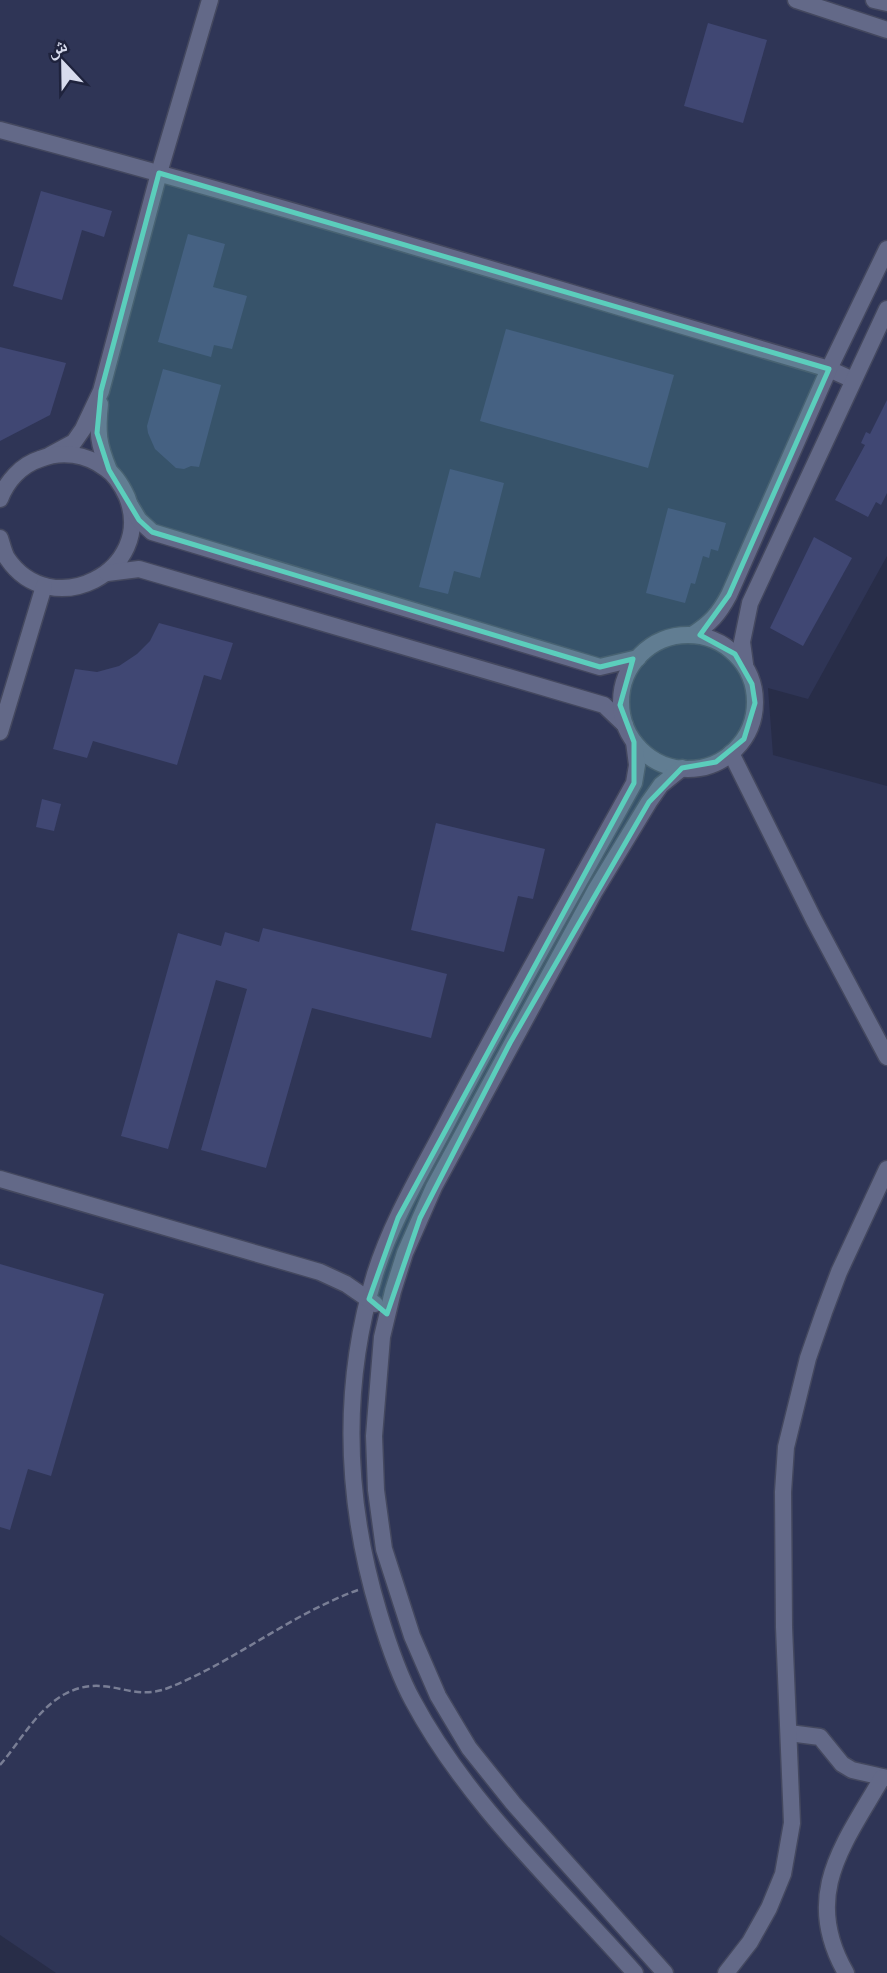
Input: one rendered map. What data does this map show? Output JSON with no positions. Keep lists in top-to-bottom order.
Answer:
{
  "north": "top"
}
